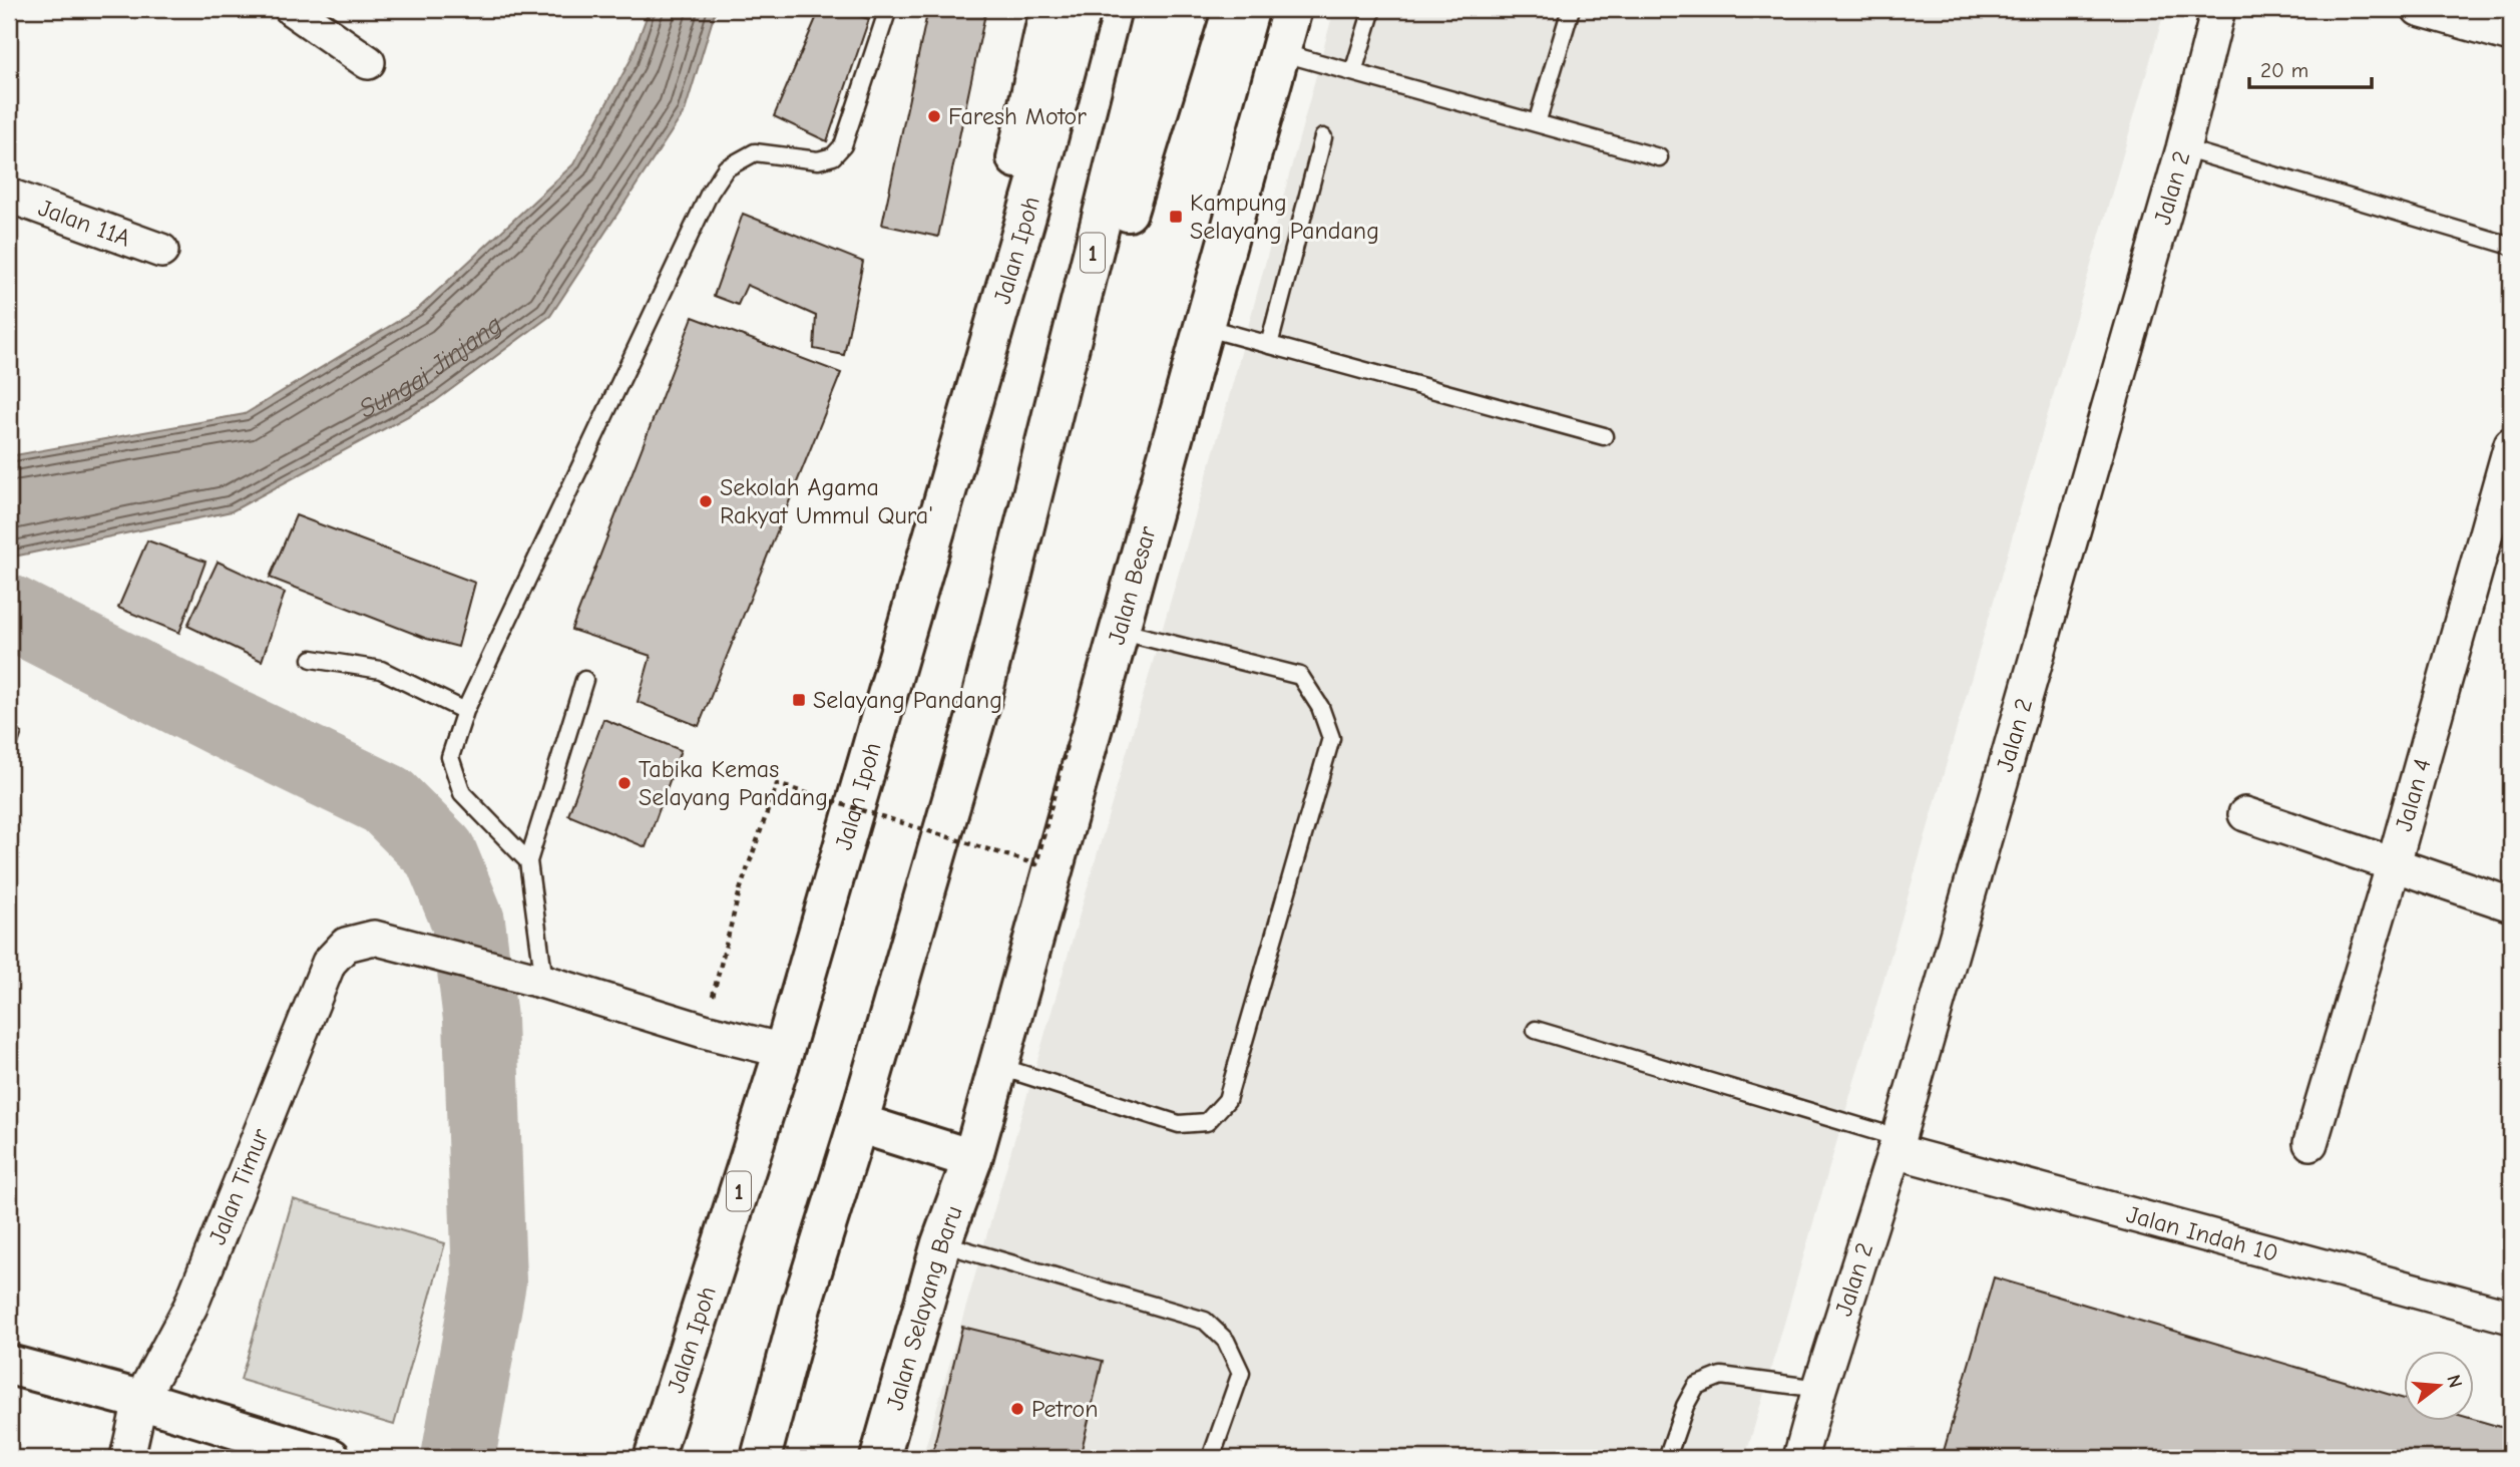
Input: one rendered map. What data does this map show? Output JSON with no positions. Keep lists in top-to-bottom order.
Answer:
{
  "streets": {
    "main road": [
      "Jalan Ipoh",
      "1",
      "Jalan Besar",
      "Jalan Selayang Baru"
    ],
    "street": [
      "Jalan 2",
      "Jalan 11A",
      "Jalan 4",
      "Jalan Timur",
      "Jalan Indah 10"
    ]
  },
  "crossings": [
    ["Jalan 2", "Jalan Indah 10"],
    ["Jalan Besar", "Jalan Selayang Baru"]
  ],
  "water": ["Sungai Jinjang"],
  "places": {
    "other": [
      "Faresh Motor",
      "Sekolah Agama Rakyat Ummul Qura'",
      "Tabika Kemas Selayang Pandang",
      "Petron"
    ],
    "transit": ["Kampung Selayang Pandang", "Selayang Pandang"]
  },
  "scale_bar": "20 m",
  "north": "right"
}
